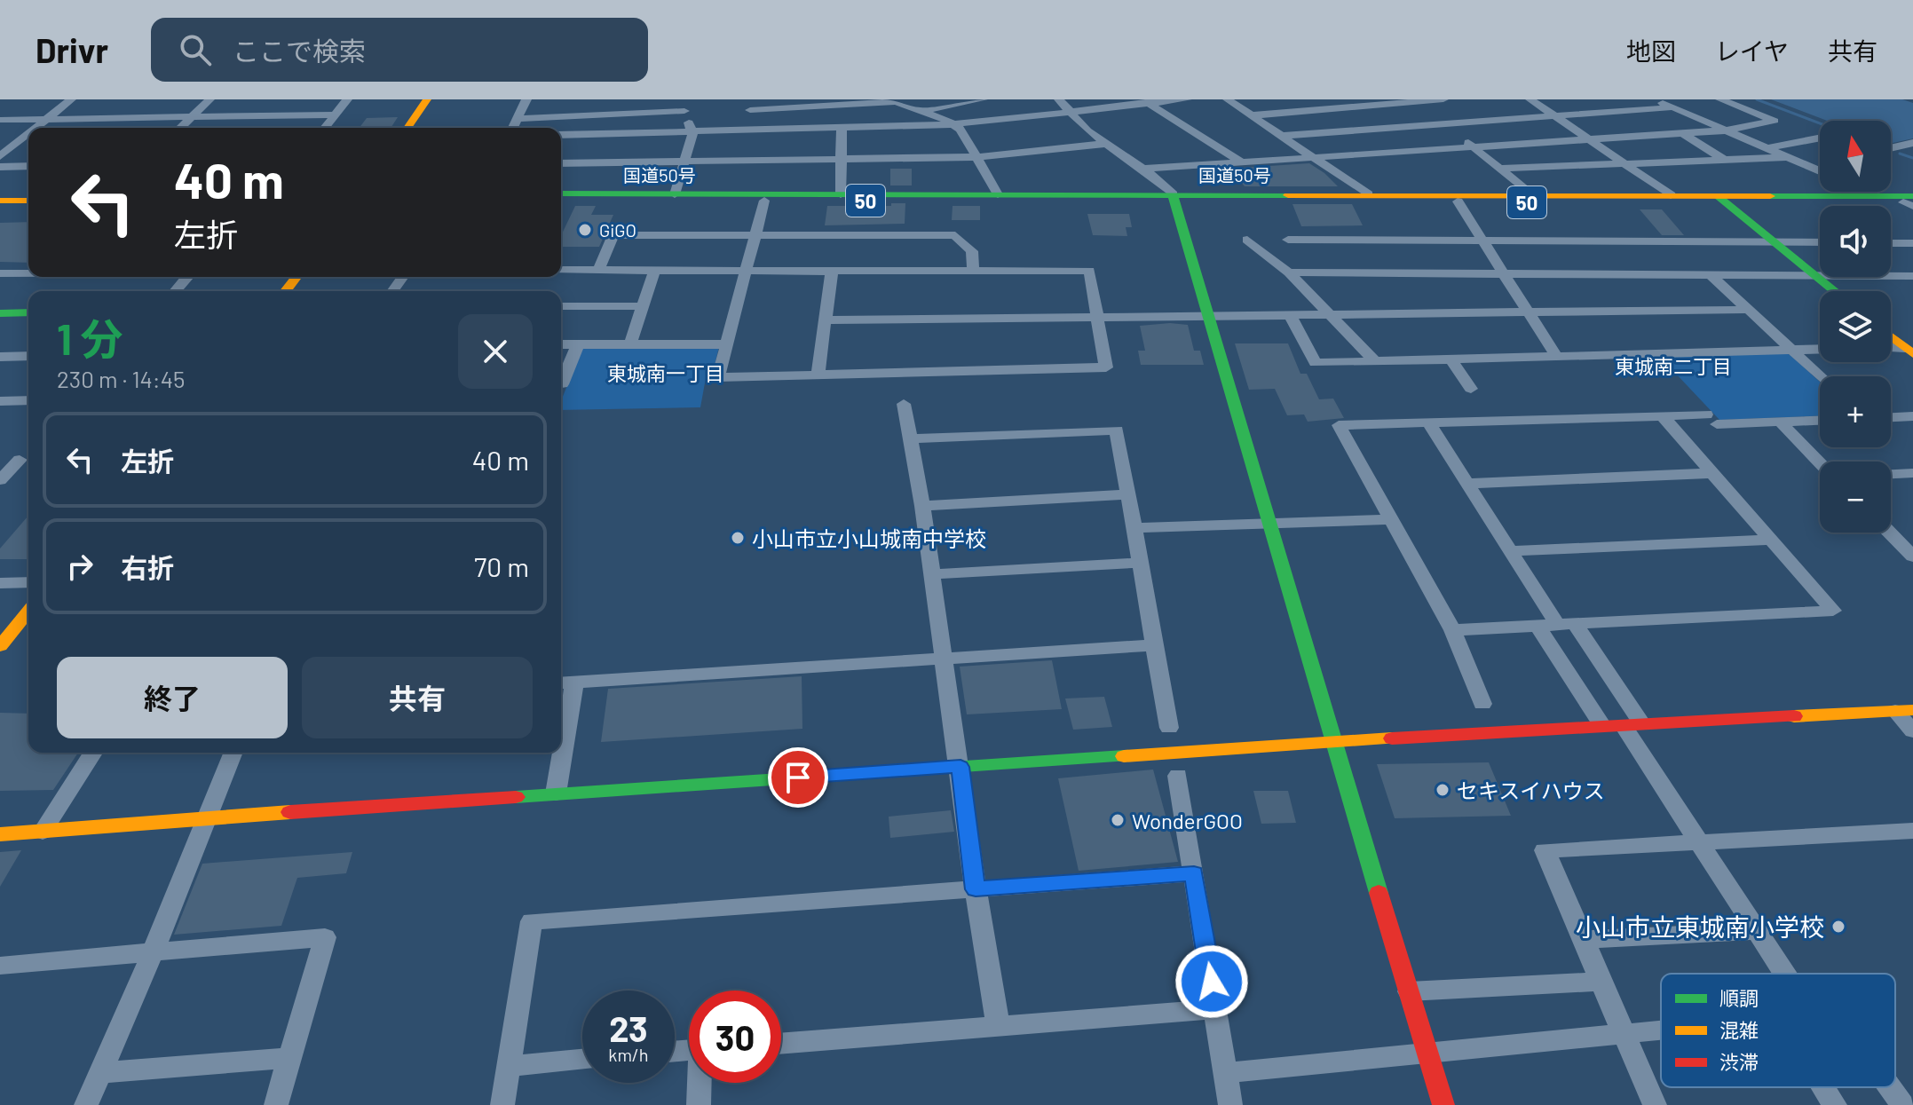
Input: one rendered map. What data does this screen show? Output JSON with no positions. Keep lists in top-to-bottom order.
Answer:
{
  "streets": {
    "main road": ["国道50号", "50"]
  },
  "districts": ["東城南二丁目", "東城南一丁目"],
  "places": [
    "GiGO",
    "小山市立小山城南中学校",
    "セキスイハウス",
    "WonderGOO",
    "小山市立東城南小学校"
  ],
  "legend": ["順調", "混雑", "渋滞"],
  "north": "top",
  "page": {
    "header": "Drivr",
    "search": "ここで検索",
    "nav": ["地図", "レイヤ", "共有"],
    "map_buttons": ["+", "−"],
    "turn": ["40 m", "左折"],
    "heading": ["1 分", "230 m · 14:45"],
    "list": [
      {
        "name": "左折",
        "value": "40 m"
      },
      {
        "name": "右折",
        "value": "70 m"
      }
    ],
    "buttons": ["終了", "共有"],
    "speed": "23 km/h",
    "limit": "30"
  }
}
